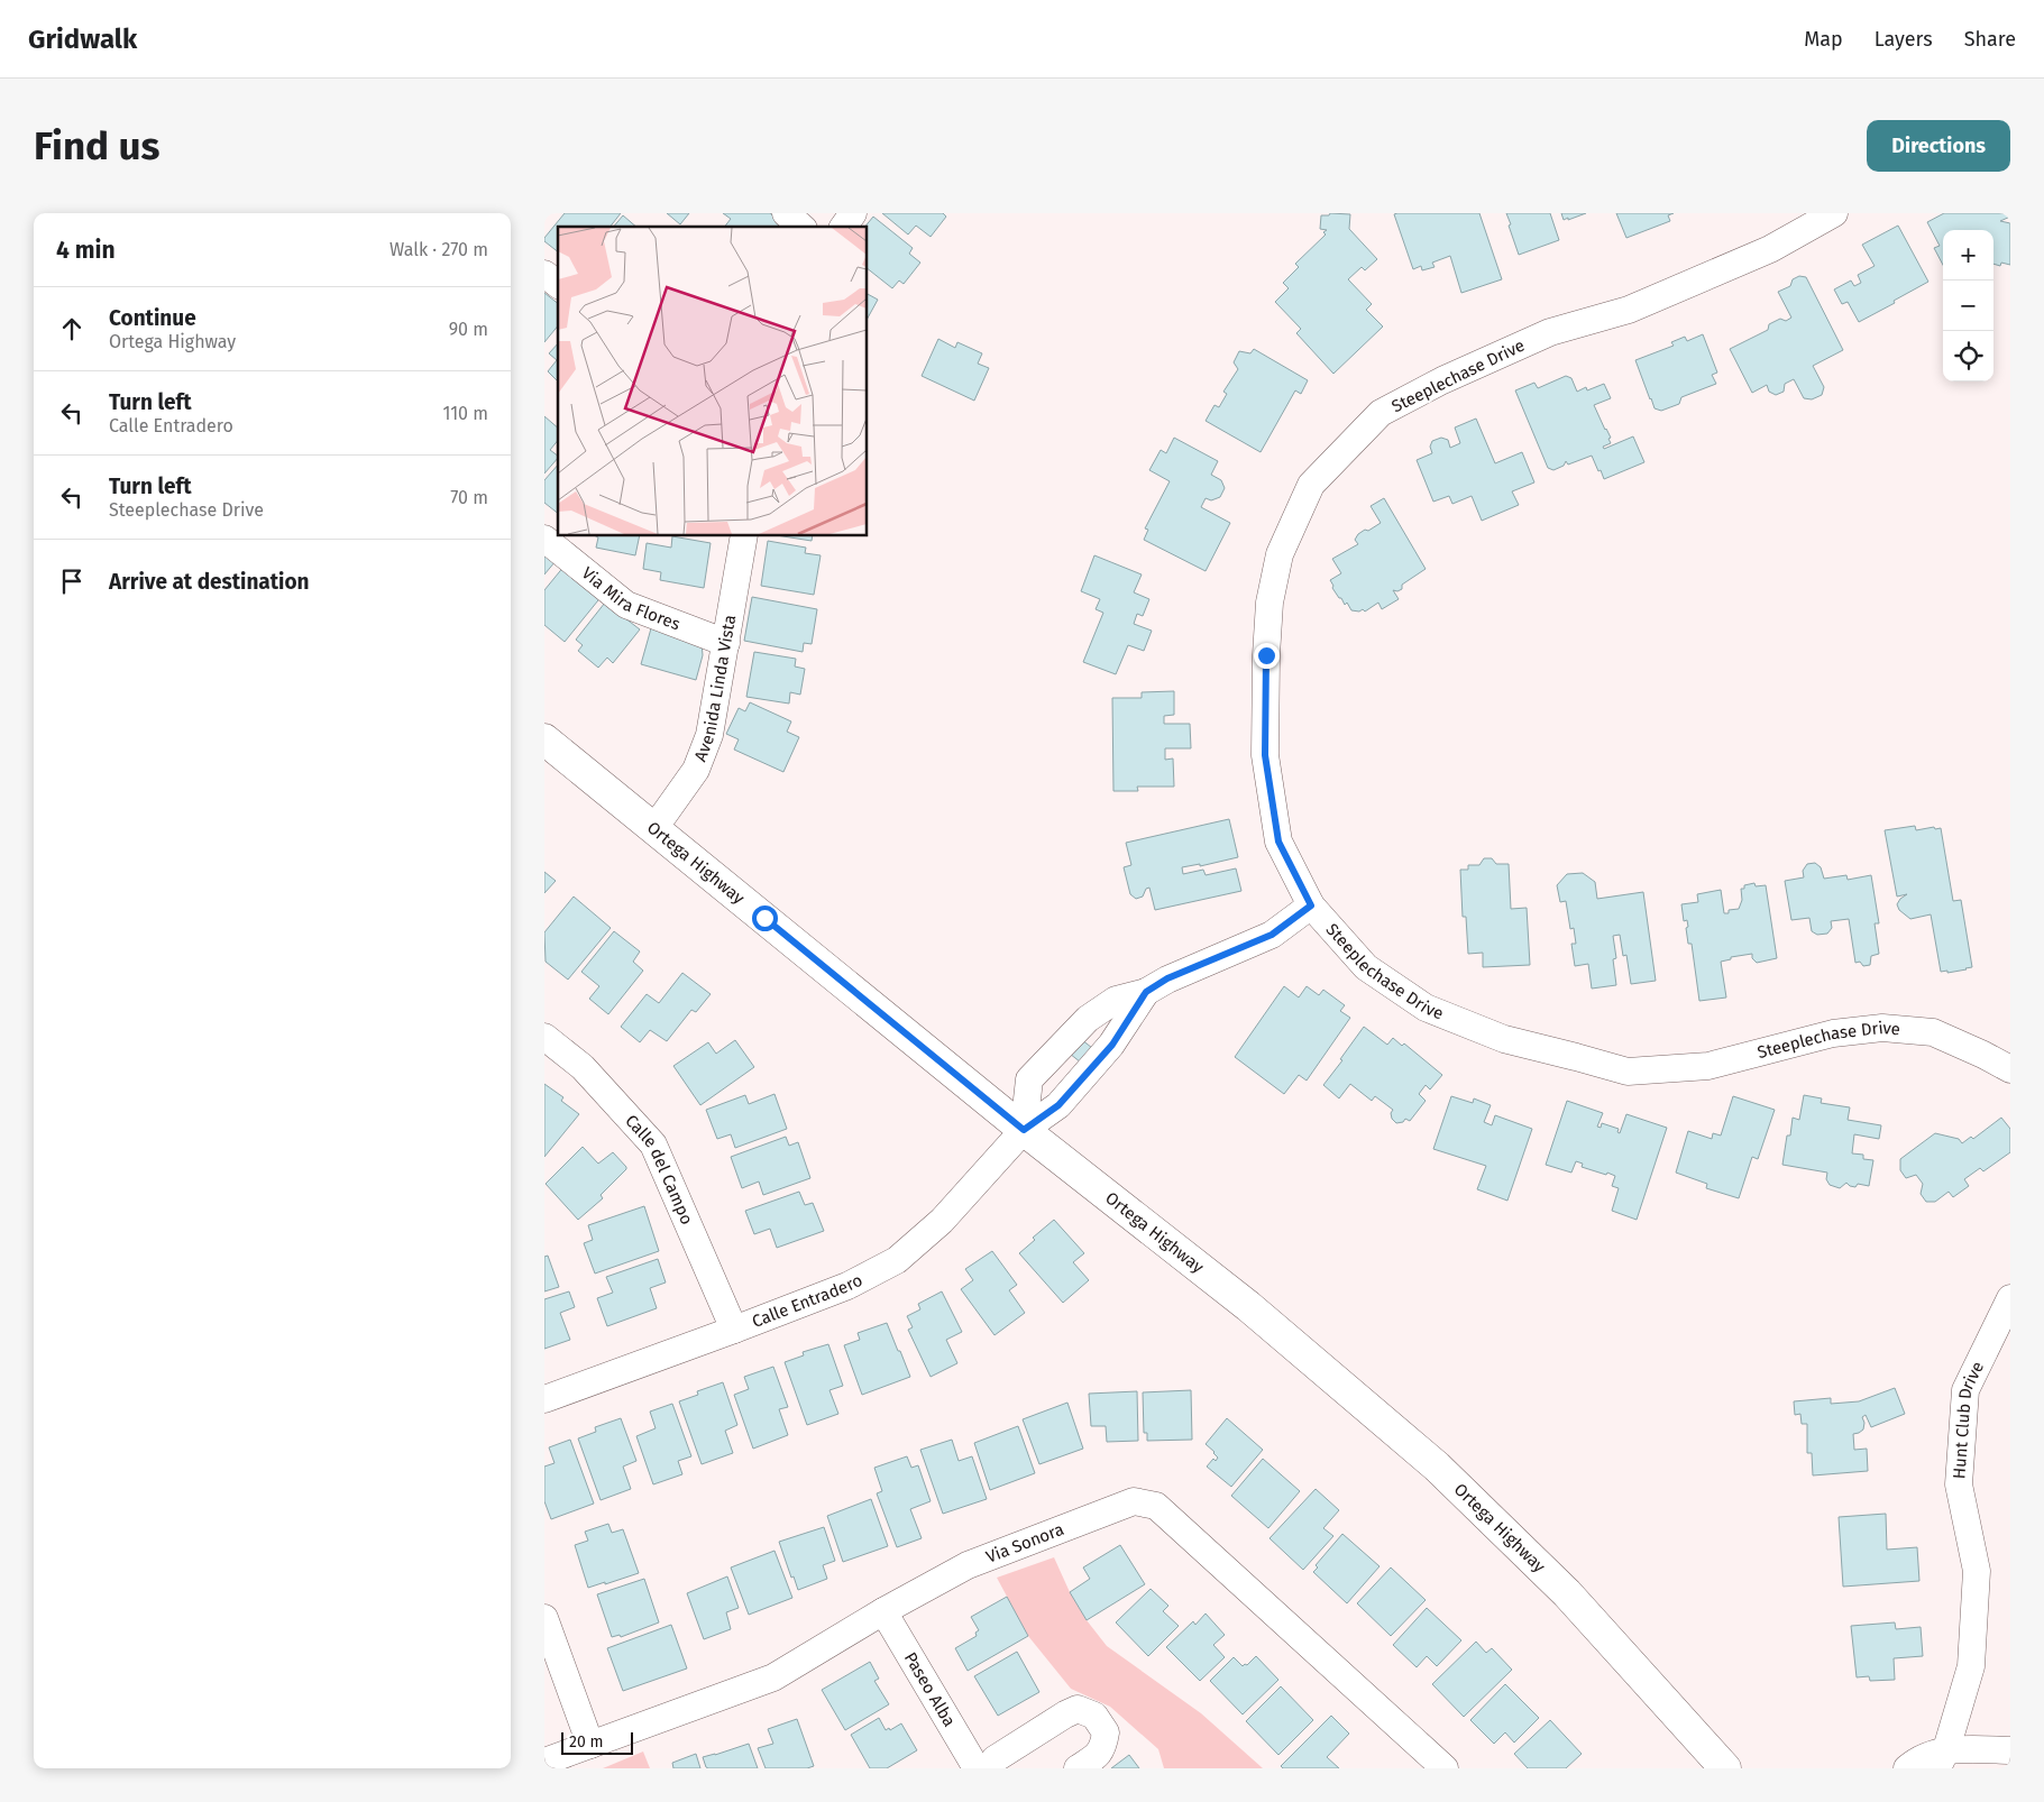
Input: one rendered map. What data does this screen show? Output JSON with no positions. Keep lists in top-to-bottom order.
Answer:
{
  "streets": {
    "main road": ["Ortega Highway"],
    "street": [
      "Steeplechase Drive",
      "Via Mira Flores",
      "Avenida Linda Vista",
      "Calle del Campo",
      "Calle Entradero",
      "Hunt Club Drive",
      "Via Sonora",
      "Paseo Alba"
    ]
  },
  "crossings": [
    ["Steeplechase Drive", "Calle Entradero"],
    ["Via Mira Flores", "Avenida Linda Vista"],
    ["Avenida Linda Vista", "Ortega Highway"],
    ["Ortega Highway", "Calle Entradero"],
    ["Calle del Campo", "Calle Entradero"],
    ["Via Sonora", "Paseo Alba"]
  ],
  "scale_bar": "20 m",
  "page": {
    "header": "Gridwalk",
    "nav": ["Map", "Layers", "Share"],
    "buttons": "Directions",
    "title": "Find us",
    "heading": ["4 min", "Walk · 270 m"],
    "map_buttons": ["+", "−"],
    "list": [
      ["Continue", "Ortega Highway", "90 m"],
      ["Turn left", "Calle Entradero", "110 m"],
      ["Turn left", "Steeplechase Drive", "70 m"],
      "Arrive at destination"
    ],
    "scale": "20 m"
  }
}
